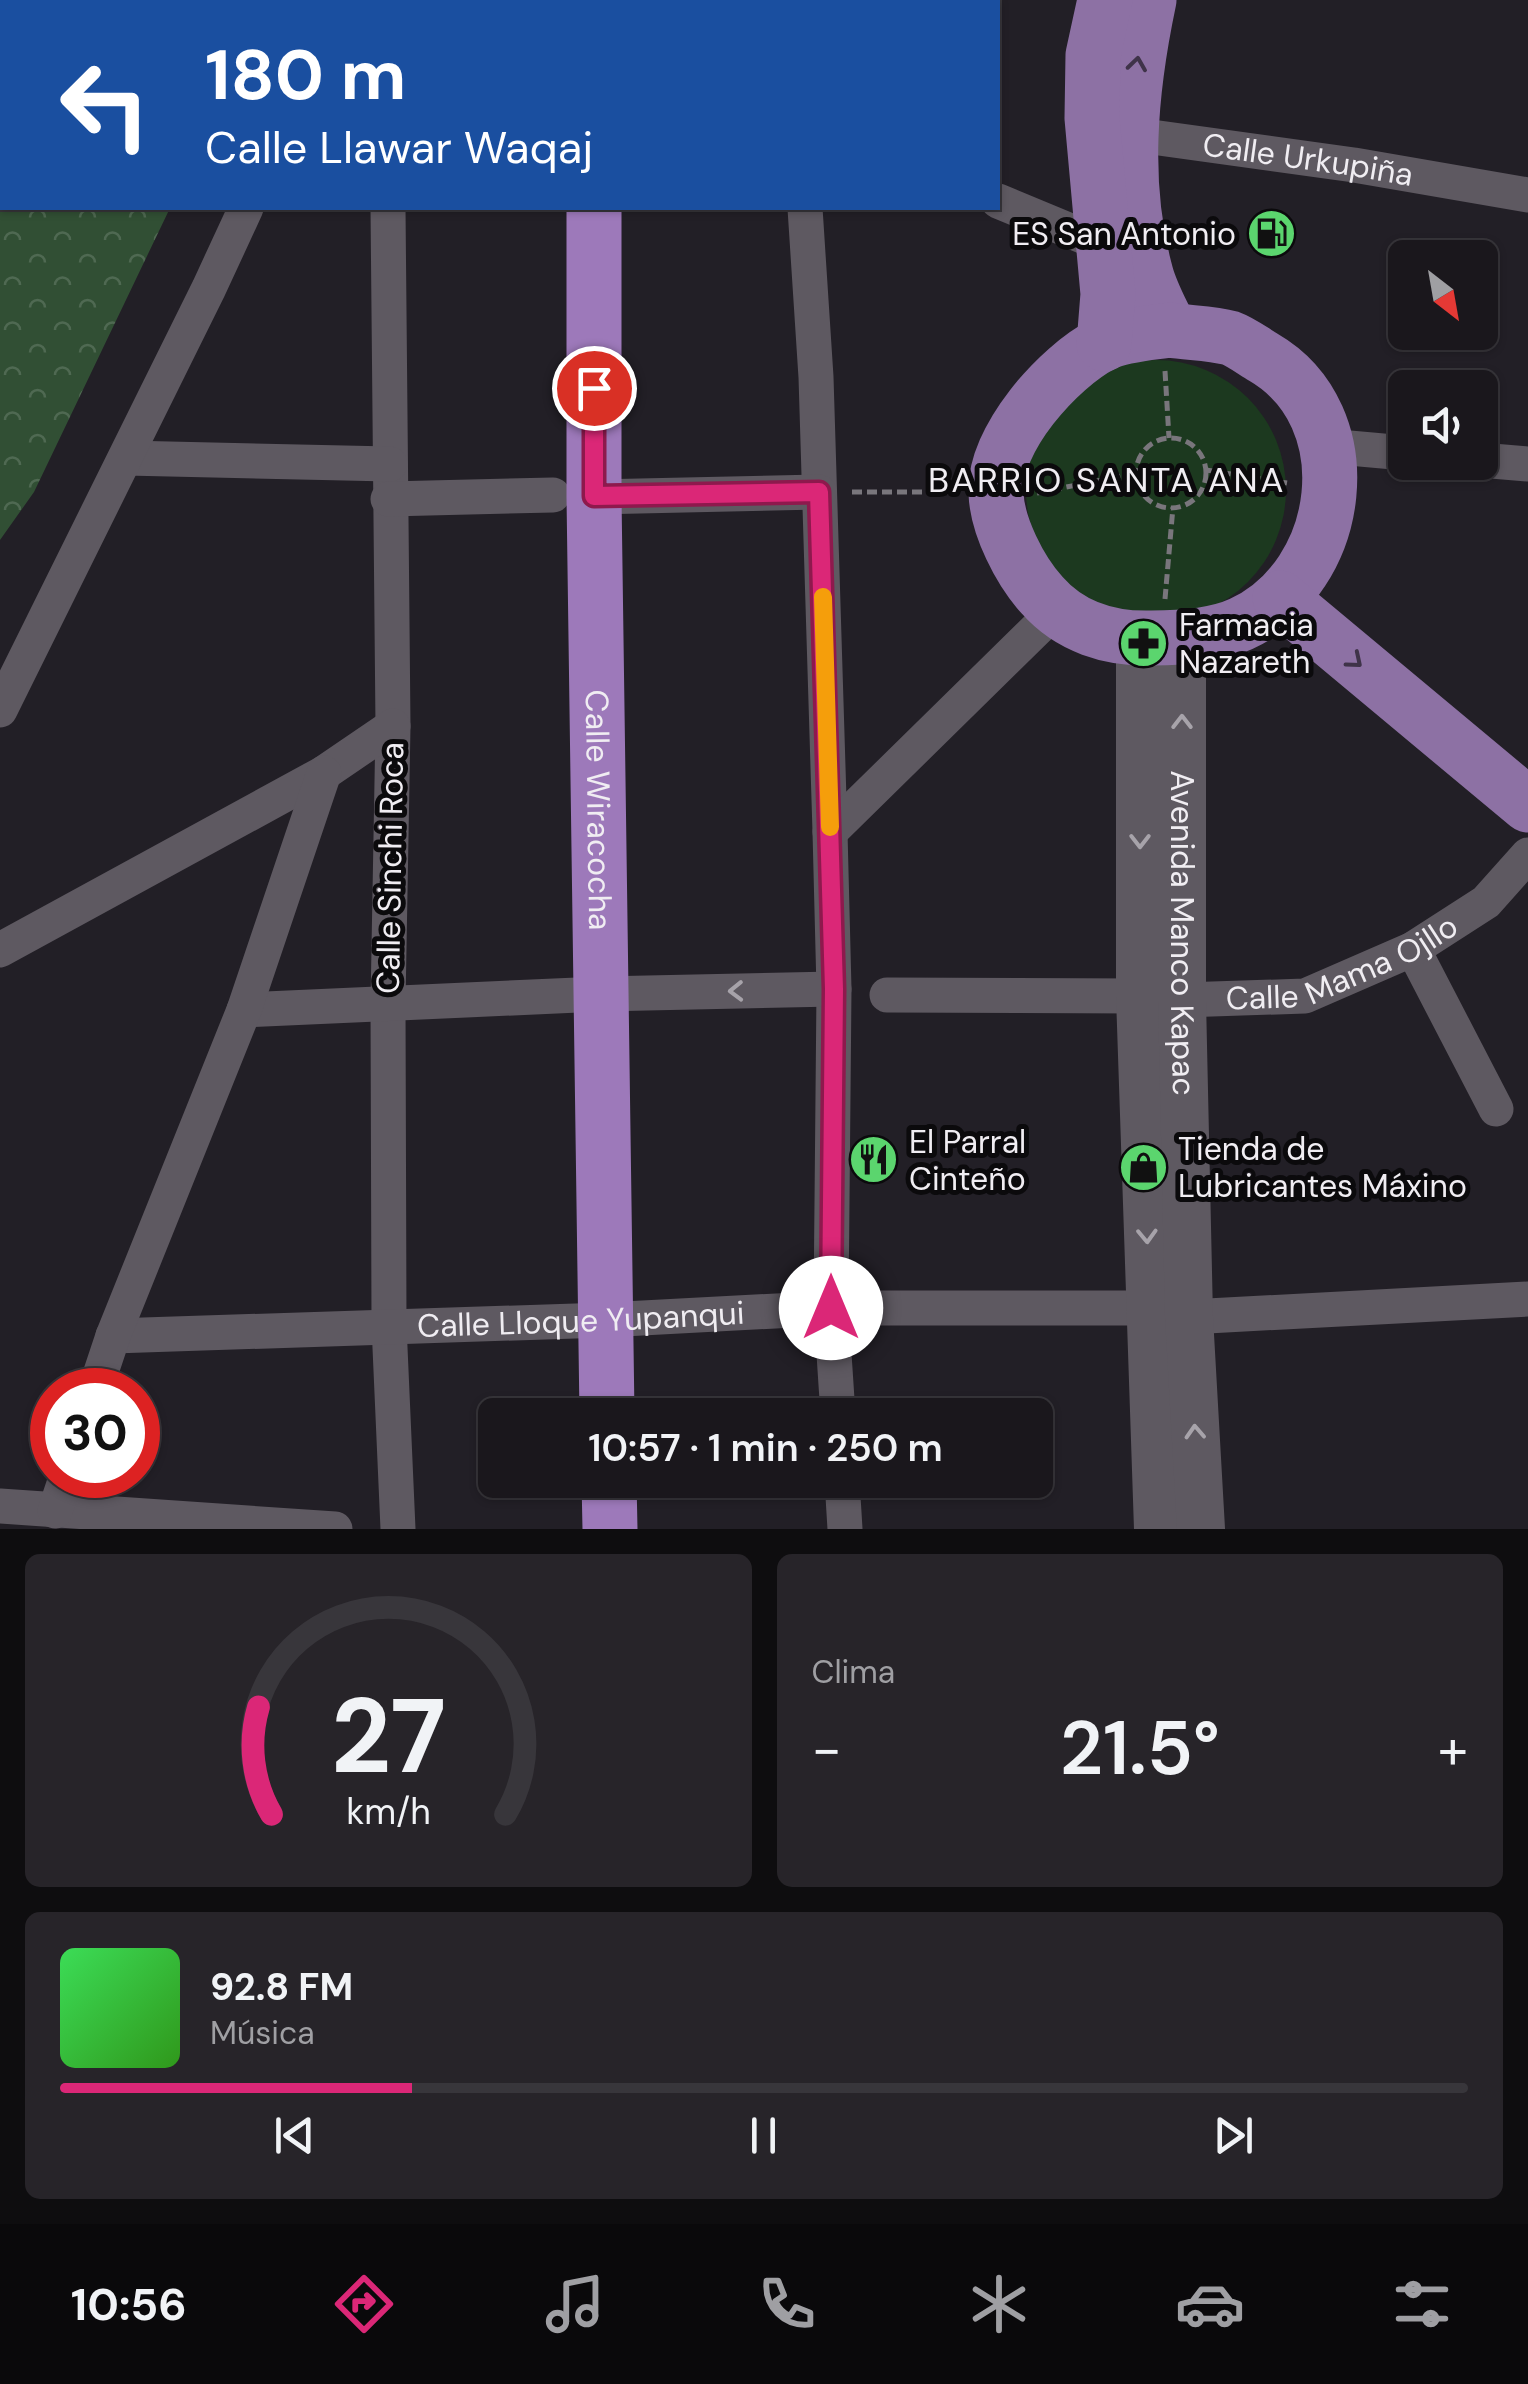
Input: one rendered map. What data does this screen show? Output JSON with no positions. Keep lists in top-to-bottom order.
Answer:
{
  "streets": {
    "highway": ["Calle Wiracocha"],
    "main road": ["Avenida Manco Kapac"],
    "street": [
      "Calle Urkupiña",
      "Calle Sinchi Roca",
      "Calle Mama Ojllo",
      "Calle Lloque Yupanqui"
    ]
  },
  "crossings": [
    ["Calle Wiracocha", "Calle Lloque Yupanqui"],
    ["Calle Sinchi Roca", "Calle Lloque Yupanqui"],
    ["Avenida Manco Kapac", "Calle Mama Ojllo"],
    ["Avenida Manco Kapac", "Calle Lloque Yupanqui"]
  ],
  "districts": ["BARRIO SANTA ANA"],
  "places": {
    "fuel station": ["ES San Antonio"],
    "pharmacy": ["Farmacia Nazareth"],
    "restaurant": ["El Parral Cinteño"],
    "shop": ["Tienda de Lubricantes Máxino"]
  },
  "north": "bottom right",
  "page": {
    "turn": ["180 m", "Calle Llawar Waqaj"],
    "limit": "30",
    "trip": "10:57 · 1 min · 250 m",
    "tile": "Clima",
    "heat": ["−", "21.5°", "+"],
    "song": ["92.8 FM", "Música"],
    "tabs": "10:56",
    "gauge": ["27", "km/h"]
  }
}
